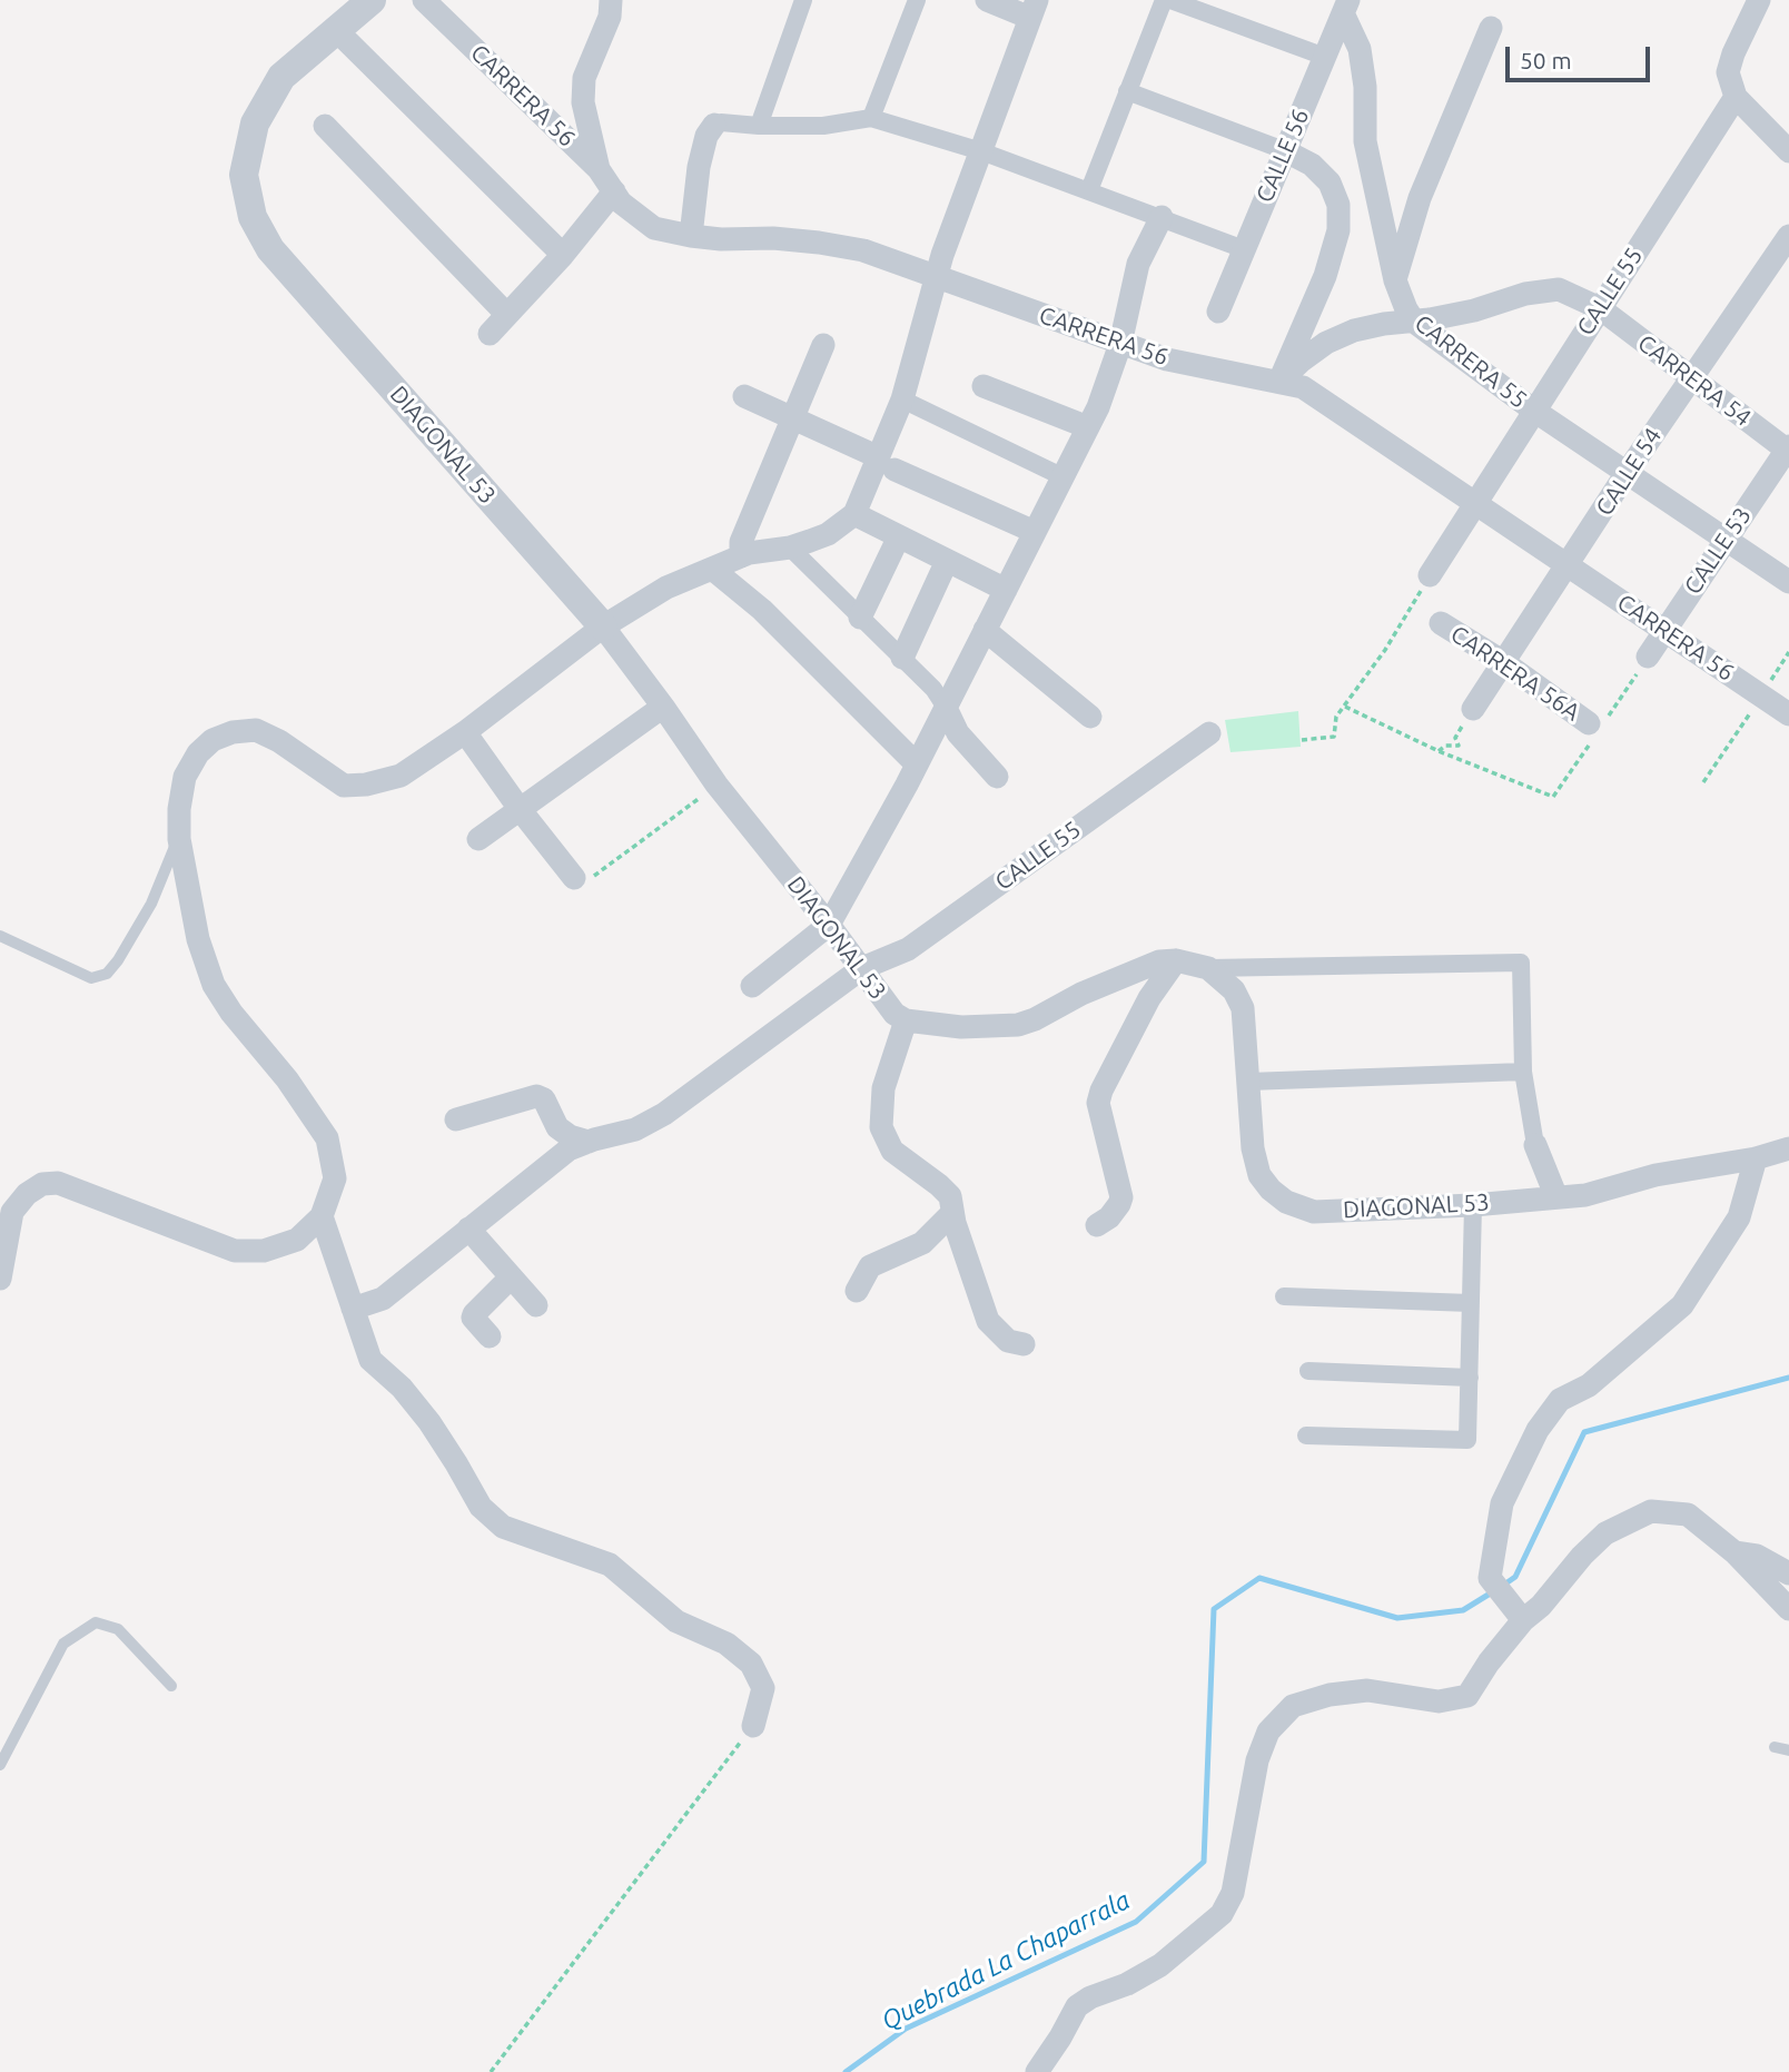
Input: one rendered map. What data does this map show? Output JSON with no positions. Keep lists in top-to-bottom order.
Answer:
{
  "streets": {
    "street": [
      "CARRERA 56",
      "CALLE 56",
      "CALLE 55",
      "CARRERA 55",
      "CARRERA 54",
      "DIAGONAL 53",
      "CALLE 54",
      "CALLE 53",
      "CARRERA 56A"
    ]
  },
  "crossings": [
    ["CARRERA 56", "CALLE 55"],
    ["CARRERA 56", "CARRERA 54"],
    ["CARRERA 56", "CALLE 54"],
    ["CARRERA 56", "CALLE 53"],
    ["CALLE 56", "CARRERA 55"],
    ["CALLE 55", "CARRERA 55"],
    ["CALLE 55", "CARRERA 54"],
    ["CALLE 55", "DIAGONAL 53"],
    ["CARRERA 55", "CARRERA 54"],
    ["CARRERA 55", "CALLE 54"],
    ["CARRERA 55", "CALLE 53"],
    ["CARRERA 54", "CALLE 54"],
    ["CARRERA 54", "CALLE 53"],
    ["CALLE 54", "CARRERA 56A"]
  ],
  "water": ["Quebrada La Chaparrala"],
  "scale_bar": "50 m"
}
